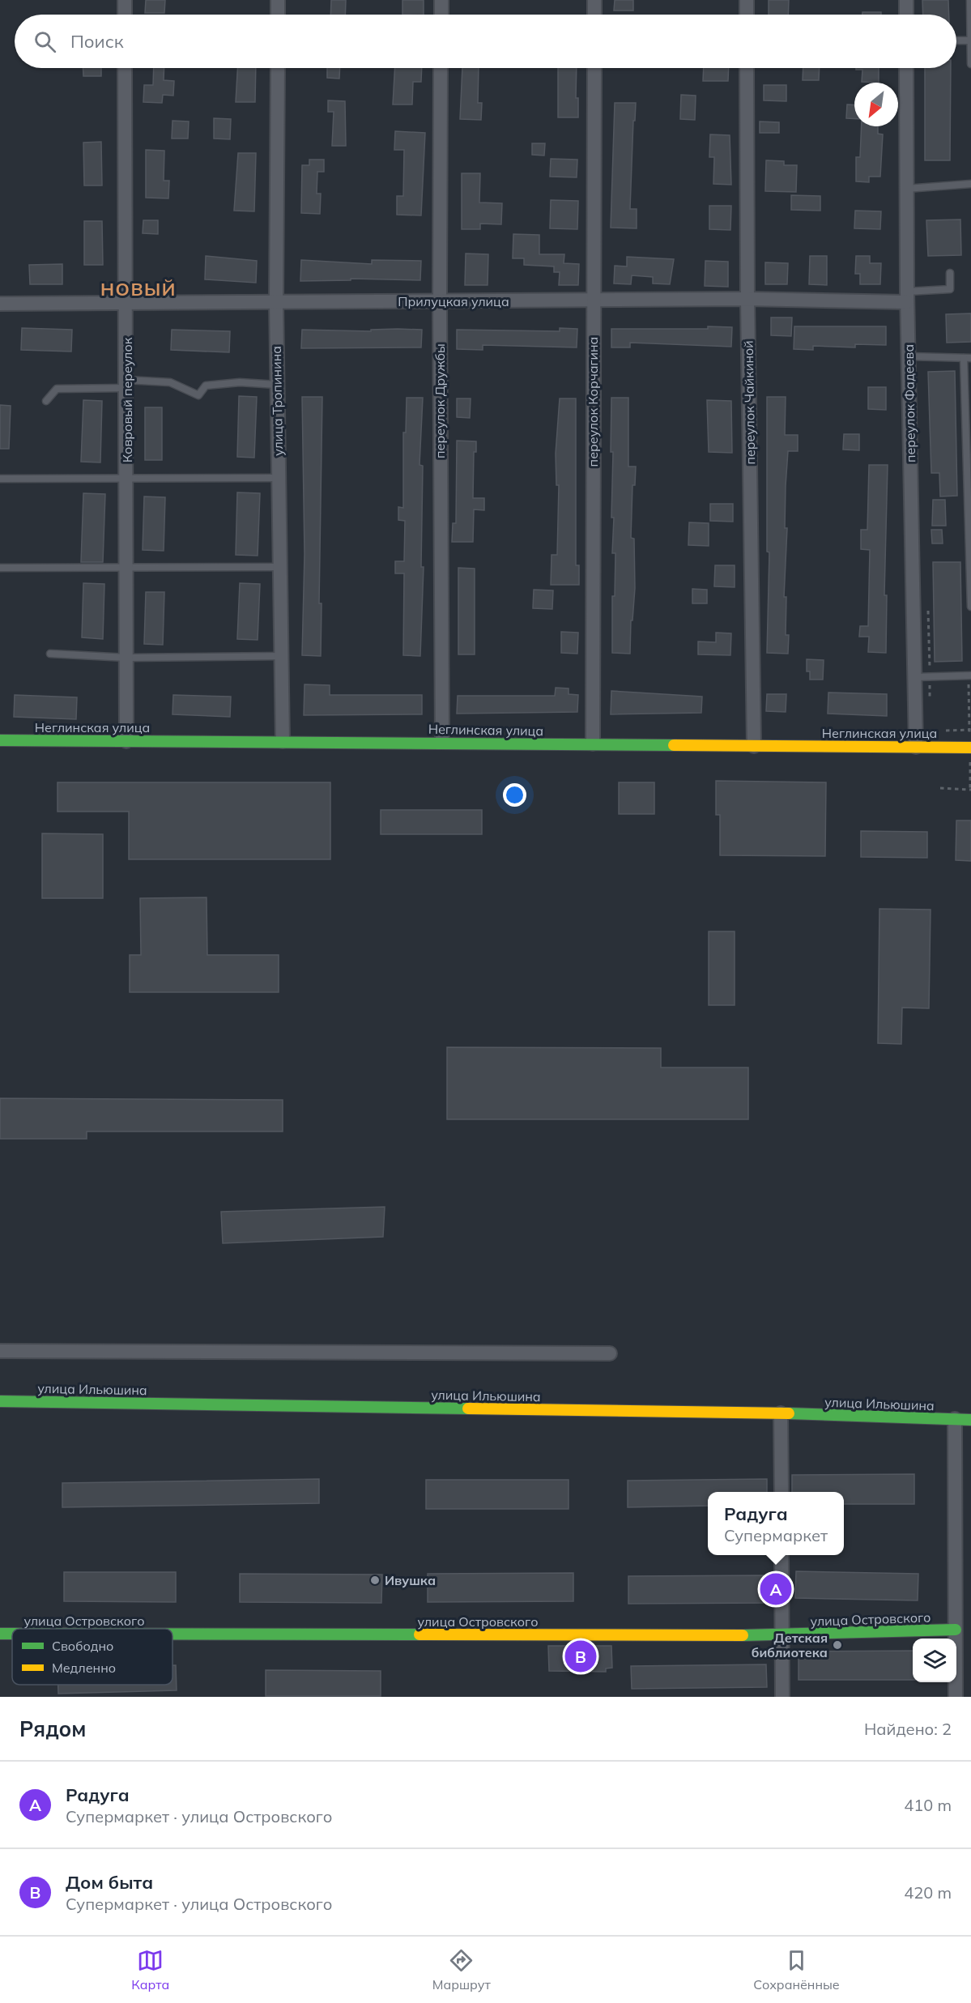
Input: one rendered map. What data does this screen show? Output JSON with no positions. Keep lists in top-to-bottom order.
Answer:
{
  "streets": {
    "street": [
      "Прилуцкая улица",
      "Ковровый переулок",
      "улица Тропинина",
      "переулок Дружбы",
      "переулок Корчагина",
      "переулок Чайкиной",
      "переулок Фадеева",
      "Неглинская улица",
      "улица Ильюшина",
      "улица Островского"
    ]
  },
  "crossings": [
    ["Прилуцкая улица", "Ковровый переулок"],
    ["Прилуцкая улица", "улица Тропинина"],
    ["Прилуцкая улица", "переулок Дружбы"],
    ["Прилуцкая улица", "переулок Корчагина"],
    ["Прилуцкая улица", "переулок Чайкиной"],
    ["Прилуцкая улица", "переулок Фадеева"],
    ["Ковровый переулок", "Неглинская улица"],
    ["улица Тропинина", "Неглинская улица"],
    ["переулок Дружбы", "Неглинская улица"],
    ["переулок Корчагина", "Неглинская улица"],
    ["переулок Чайкиной", "Неглинская улица"],
    ["переулок Фадеева", "Неглинская улица"]
  ],
  "districts": ["НОВЫЙ"],
  "places": ["Ивушка", "Детская библиотека"],
  "legend": ["Свободно", "Медленно"],
  "north": "bottom left",
  "page": {
    "search": "Поиск",
    "popup": ["Радуга", "Супермаркет"],
    "pins": ["A", "B"],
    "heading": ["Рядом", "Найдено: 2"],
    "list": [
      {
        "mark": "A",
        "name": "Радуга",
        "note": "Супермаркет · улица Островского",
        "value": "410 m"
      },
      {
        "mark": "B",
        "name": "Дом быта",
        "note": "Супермаркет · улица Островского",
        "value": "420 m"
      }
    ],
    "nav": ["Карта", "Маршрут", "Сохранённые"]
  }
}
